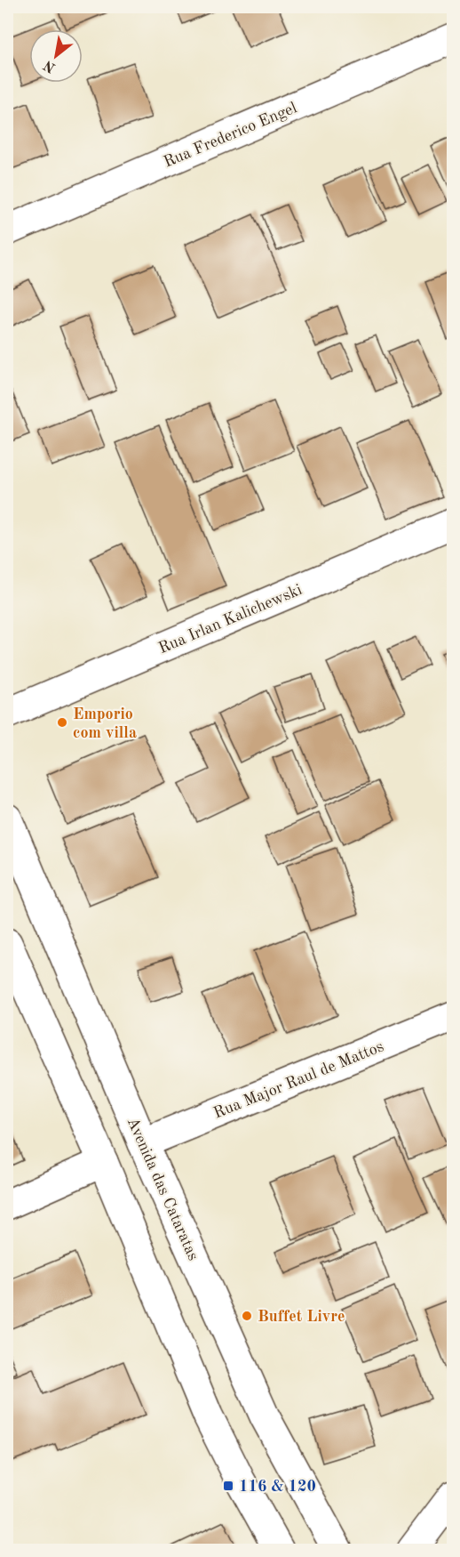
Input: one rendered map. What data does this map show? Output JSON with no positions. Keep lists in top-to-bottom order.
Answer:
{
  "streets": {
    "street": [
      "Rua Frederico Engel",
      "Rua Irlan Kalichewski",
      "Rua Major Raul de Mattos",
      "Avenida das Cataratas"
    ]
  },
  "crossings": [
    ["Rua Major Raul de Mattos", "Avenida das Cataratas"]
  ],
  "places": {
    "other": ["Emporio com villa", "Buffet Livre"],
    "transit": ["116 & 120"]
  },
  "north": "bottom left"
}
